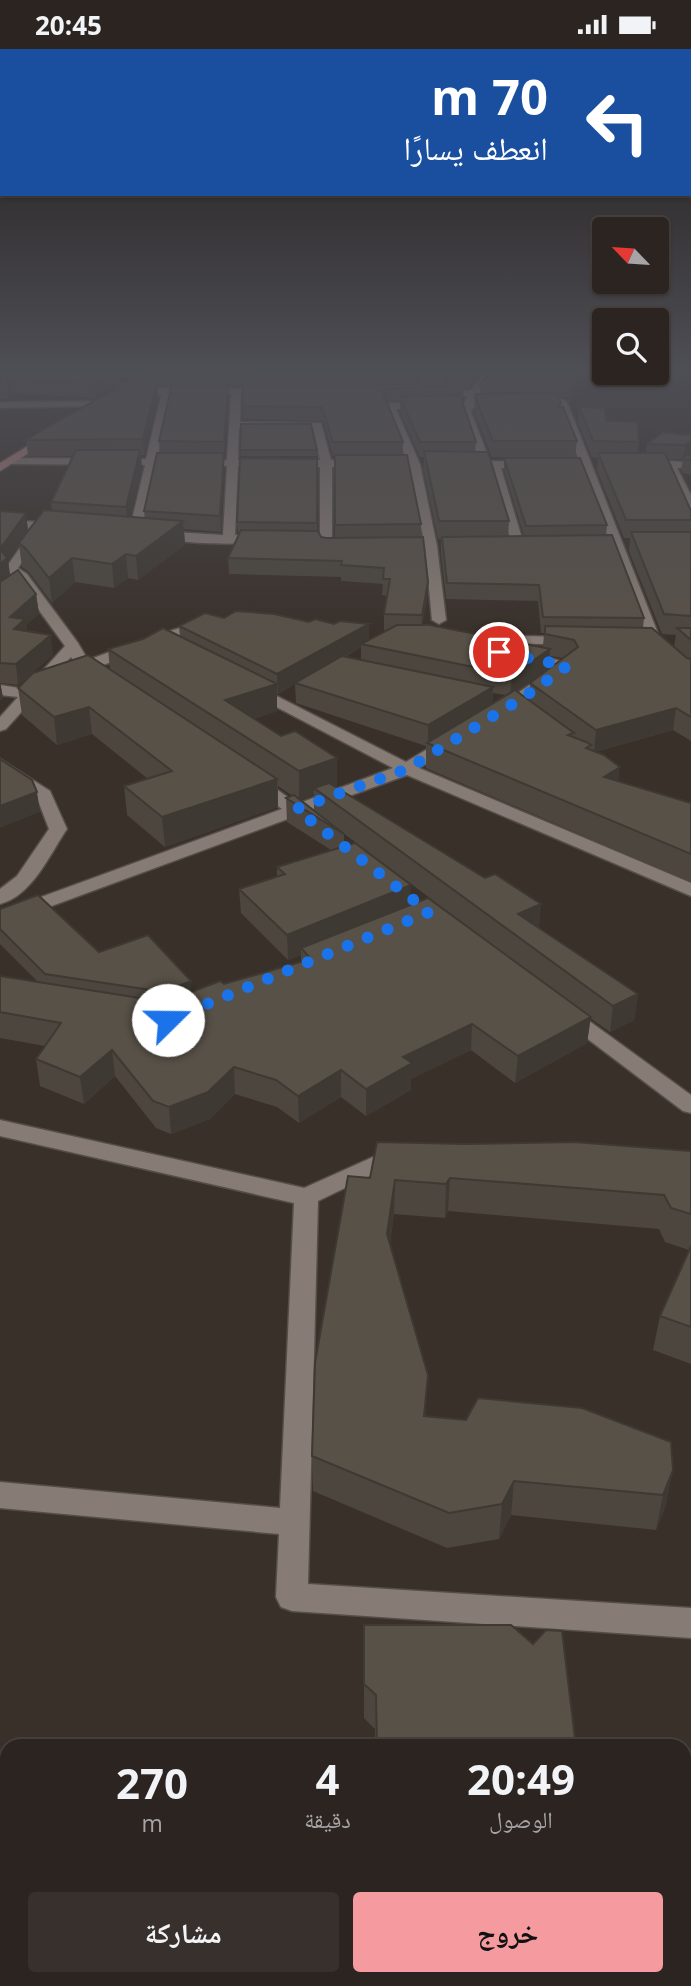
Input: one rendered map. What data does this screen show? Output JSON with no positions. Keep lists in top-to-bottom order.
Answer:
{
  "north": "top left",
  "page": {
    "status": "20:45",
    "turn": ["70 m", "انعطف يسارًا"],
    "eta": [
      "20:49",
      "الوصول",
      "4",
      "دقيقة",
      "270",
      "m"
    ],
    "buttons": ["خروج", "مشاركة"]
  }
}
